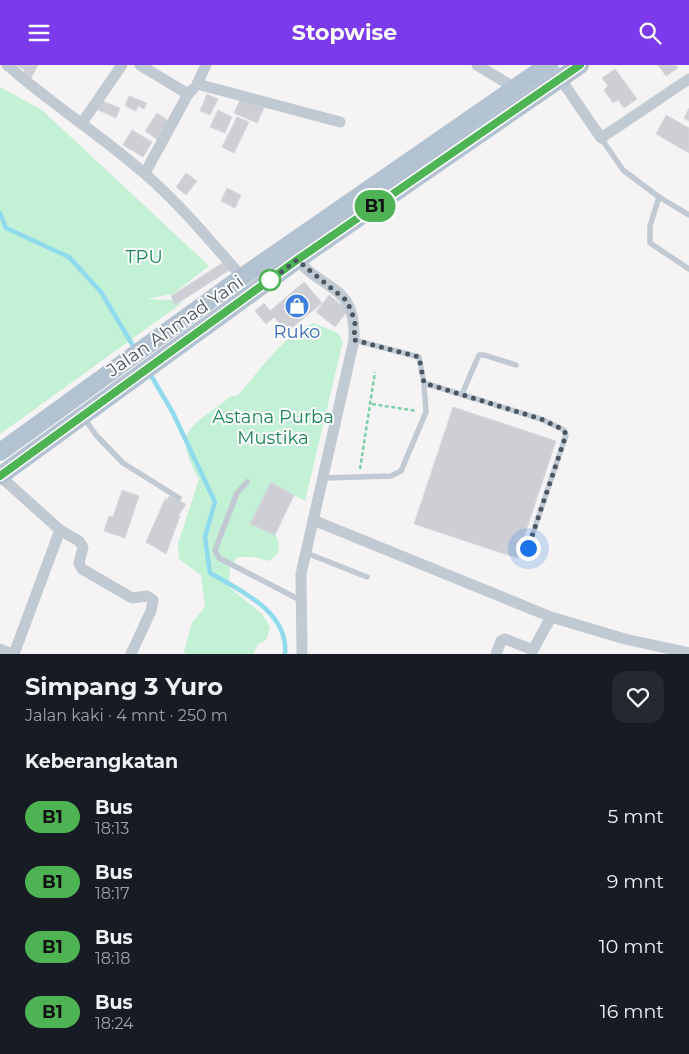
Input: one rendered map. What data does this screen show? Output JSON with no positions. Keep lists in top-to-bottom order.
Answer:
{
  "streets": {
    "main road": ["Jalan Ahmad Yani"]
  },
  "parks": ["TPU", "Astana Purba Mustika"],
  "places": {
    "shop": ["Ruko"]
  },
  "lines": ["bus line B1"],
  "page": {
    "header": "Stopwise",
    "on_map": "B1",
    "heading": [
      ["Simpang 3 Yuro", "Jalan kaki · 4 mnt · 250 m"],
      "Keberangkatan"
    ],
    "list": [
      {
        "mark": "B1",
        "name": "Bus",
        "note": "18:13",
        "value": "5 mnt"
      },
      {
        "mark": "B1",
        "name": "Bus",
        "note": "18:17",
        "value": "9 mnt"
      },
      {
        "mark": "B1",
        "name": "Bus",
        "note": "18:18",
        "value": "10 mnt"
      },
      {
        "mark": "B1",
        "name": "Bus",
        "note": "18:24",
        "value": "16 mnt"
      }
    ]
  }
}
